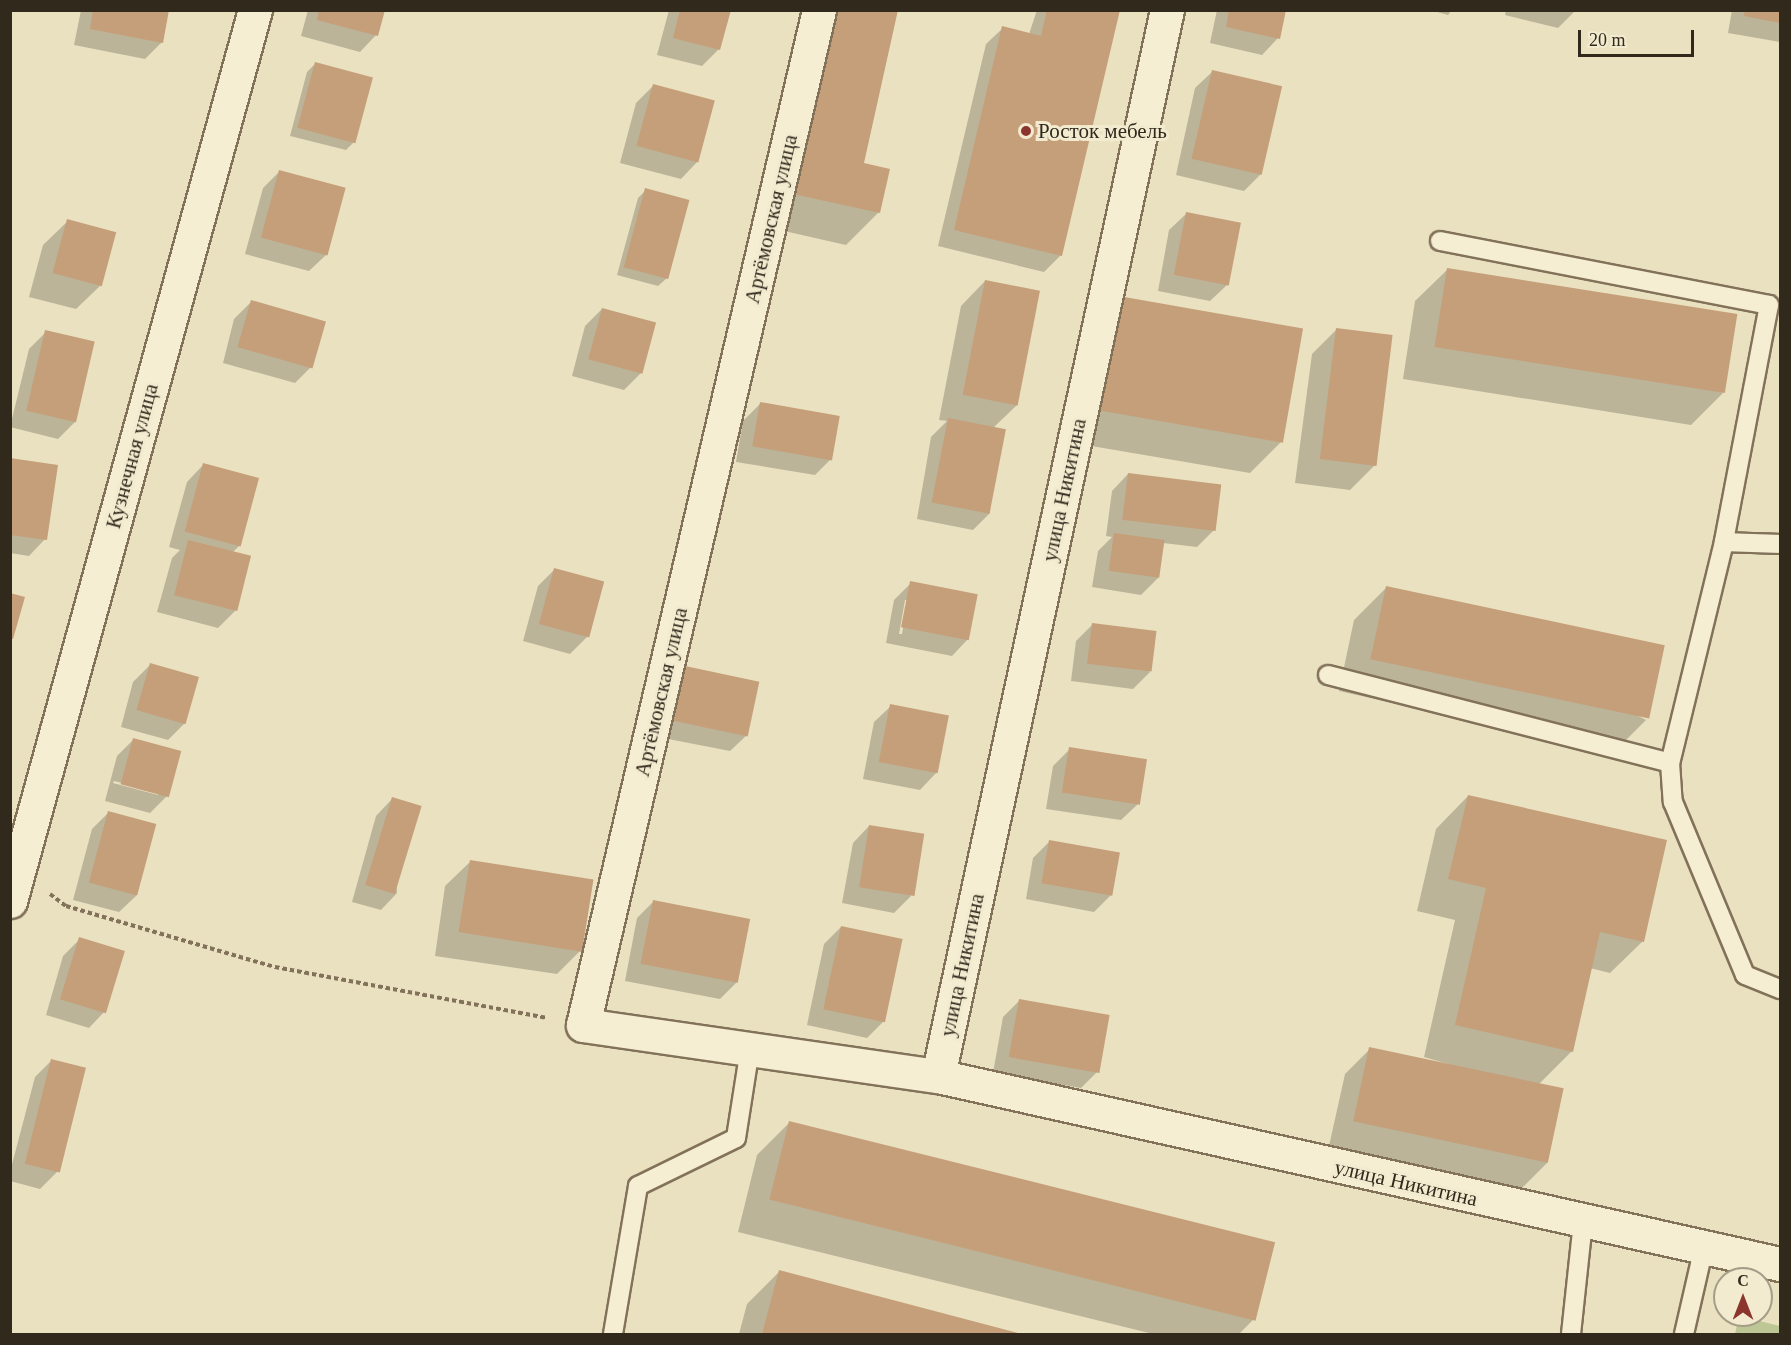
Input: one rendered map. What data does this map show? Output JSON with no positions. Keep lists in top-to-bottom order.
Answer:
{
  "streets": {
    "street": ["Артёмовская улица", "Кузнечная улица", "улица Никитина"]
  },
  "places": ["Росток мебель"],
  "scale_bar": "20 m",
  "north": "top"
}
